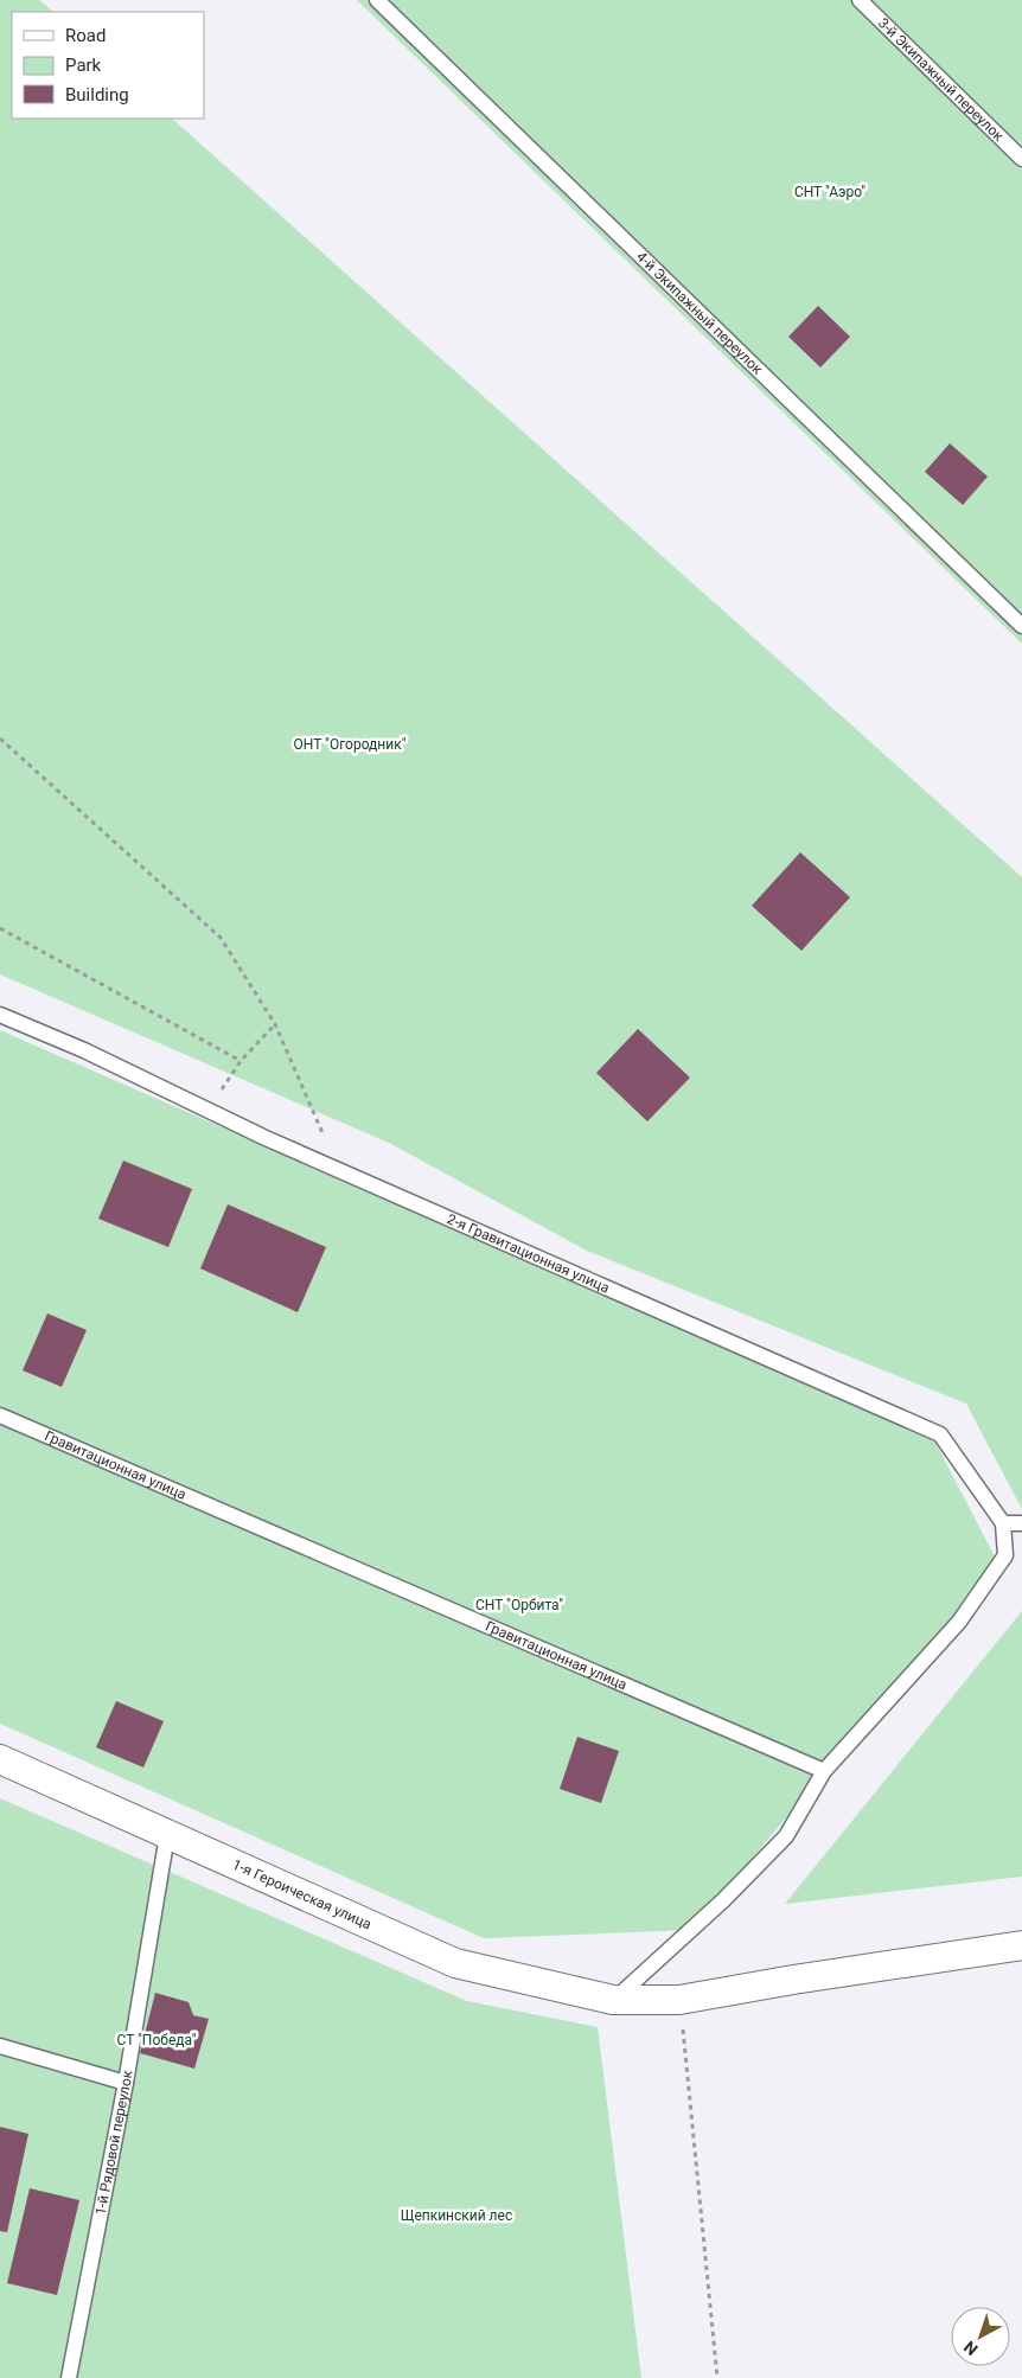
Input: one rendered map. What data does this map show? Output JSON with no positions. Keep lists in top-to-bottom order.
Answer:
{
  "streets": {
    "street": ["1-я Героическая улица"],
    "lane": [
      "3-й Экипажный переулок",
      "4-й Экипажный переулок",
      "2-я Гравитационная улица",
      "Гравитационная улица",
      "1-й Рядовой переулок"
    ]
  },
  "crossings": [
    ["1-я Героическая улица", "1-й Рядовой переулок"]
  ],
  "parks": [
    "СНТ \"Аэро\"",
    "ОНТ \"Огородник\"",
    "СНТ \"Орбита\"",
    "СТ \"Победа\"",
    "Щепкинский лес"
  ],
  "legend": ["Road", "Park", "Building"],
  "north": "bottom left"
}
